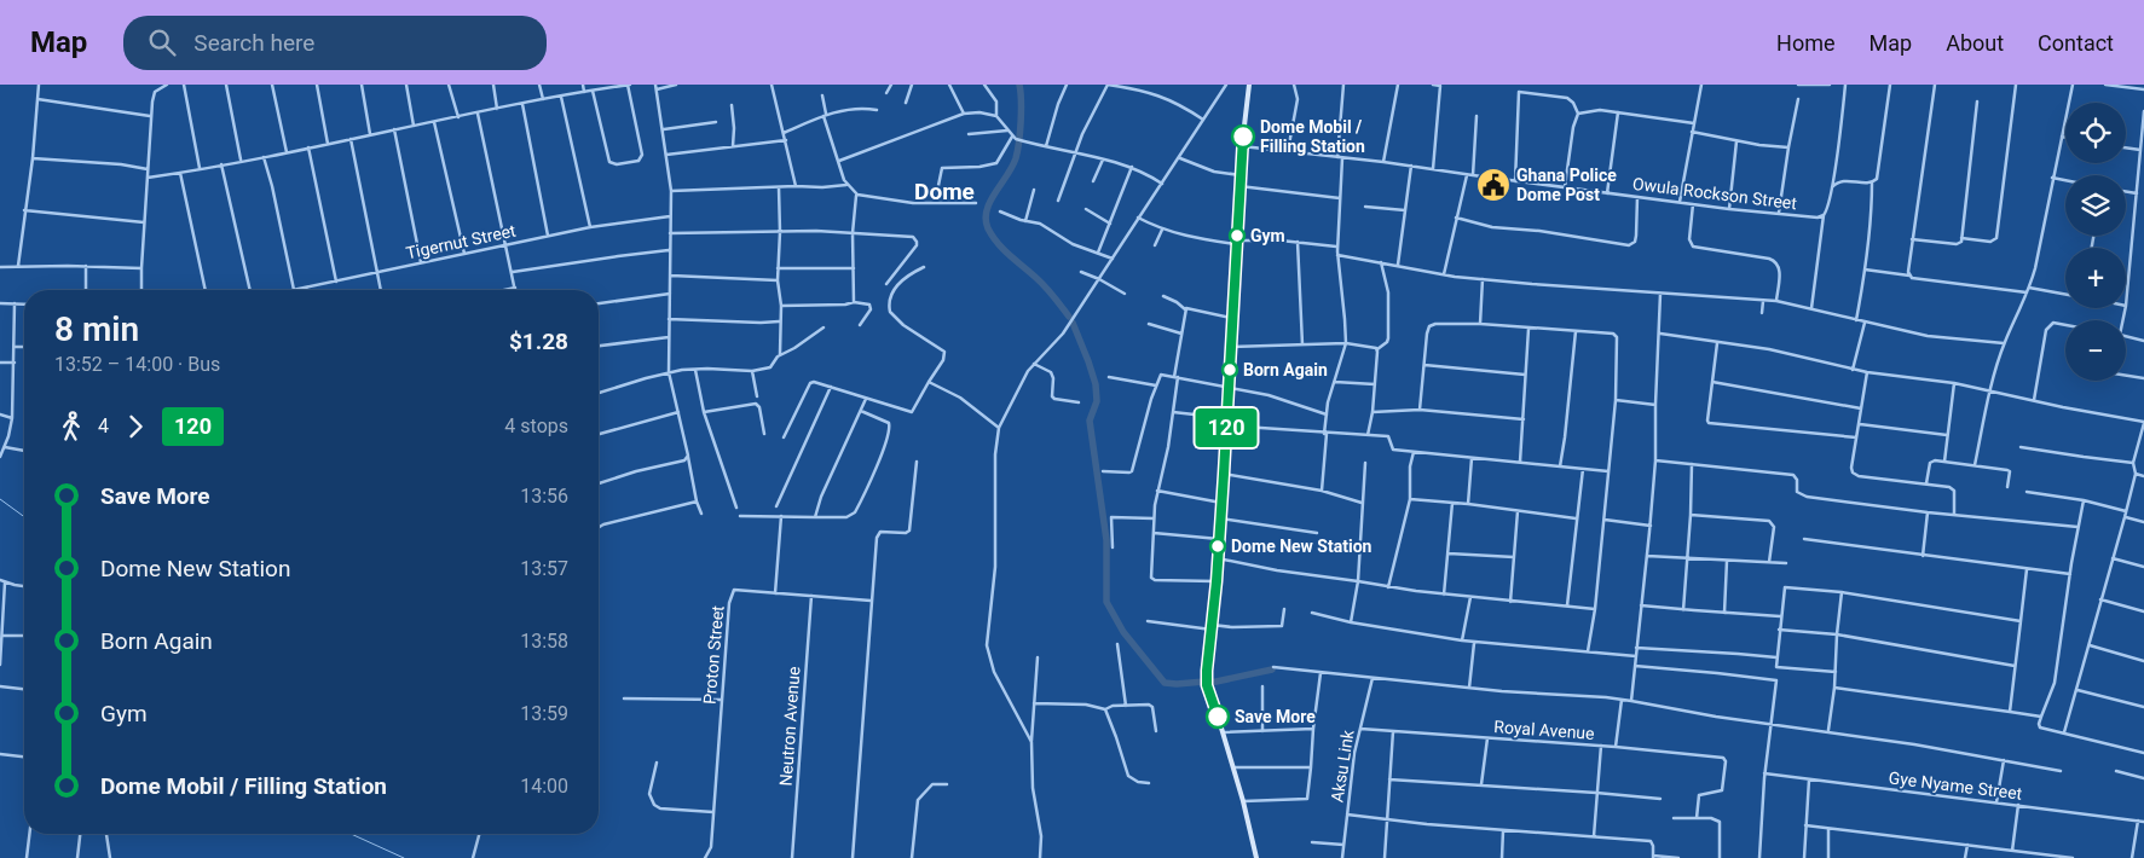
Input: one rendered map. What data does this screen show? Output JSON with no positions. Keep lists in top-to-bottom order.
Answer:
{
  "streets": {
    "street": [
      "Owula Rockson Street",
      "Tigernut Street",
      "Proton Street",
      "Neutron Avenue",
      "Royal Avenue",
      "Aksu Link",
      "Gye Nyame Street"
    ]
  },
  "crossings": [
    ["Proton Street", "Neutron Avenue"],
    ["Royal Avenue", "Aksu Link"]
  ],
  "districts": ["Dome"],
  "places": {
    "other": [
      "Dome Mobil / Filling Station",
      "Gym",
      "Born Again",
      "Dome New Station",
      "Save More"
    ],
    "public building": ["Ghana Police Dome Post"]
  },
  "lines": ["bus line 120"],
  "page": {
    "header": "Map",
    "search": "Search here",
    "nav": [
      "Home",
      "Map",
      "About",
      "Contact"
    ],
    "on_map": "120",
    "map_buttons": ["+", "−"],
    "heading": ["8 min", "13:52 – 14:00 · Bus", "$1.28"],
    "legs": ["4", "120", "4 stops"],
    "list": [
      {
        "name": "Save More",
        "value": "13:56"
      },
      {
        "name": "Dome New Station",
        "value": "13:57"
      },
      {
        "name": "Born Again",
        "value": "13:58"
      },
      {
        "name": "Gym",
        "value": "13:59"
      },
      {
        "name": "Dome Mobil / Filling Station",
        "value": "14:00"
      }
    ]
  }
}
